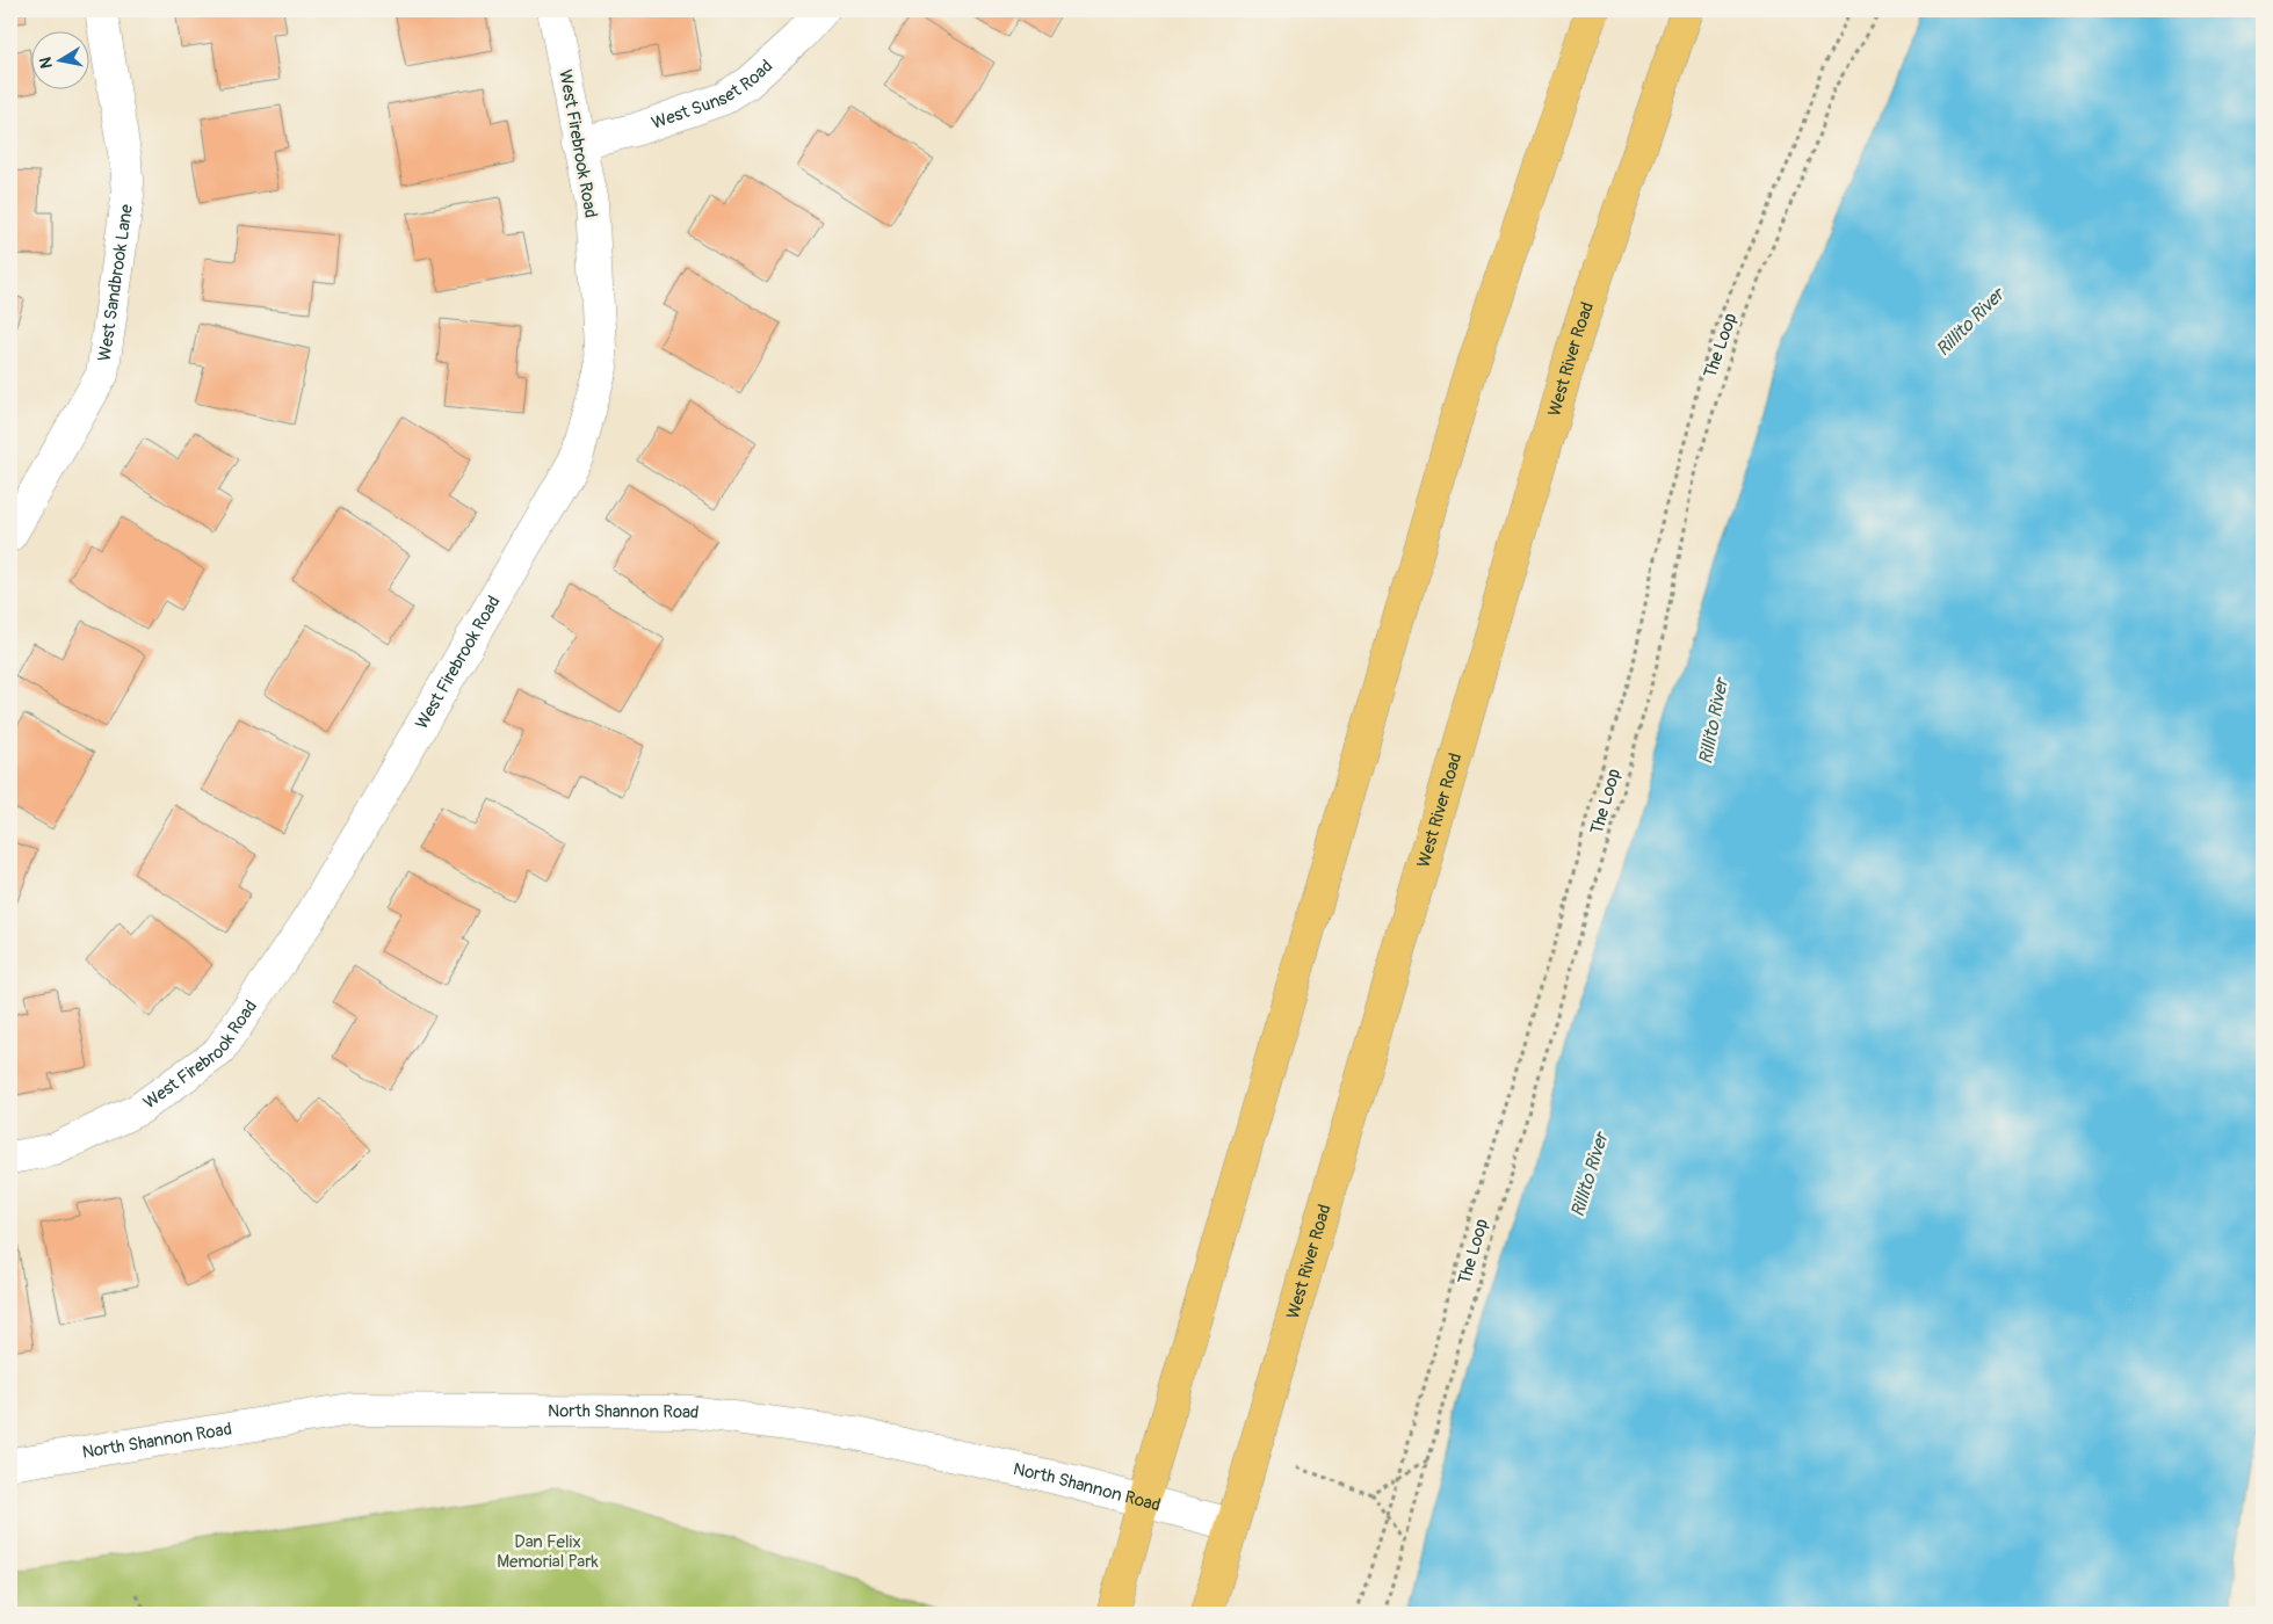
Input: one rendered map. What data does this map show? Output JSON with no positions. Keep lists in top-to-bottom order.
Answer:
{
  "streets": {
    "main road": ["West River Road"],
    "street": [
      "West Sunset Road",
      "West Firebrook Road",
      "West Sandbrook Lane",
      "North Shannon Road"
    ],
    "path": ["The Loop"]
  },
  "crossings": [
    ["West Sunset Road", "West Firebrook Road"],
    ["West River Road", "North Shannon Road"]
  ],
  "water": ["Rillito River"],
  "parks": ["Dan Felix Memorial Park"],
  "north": "left"
}
